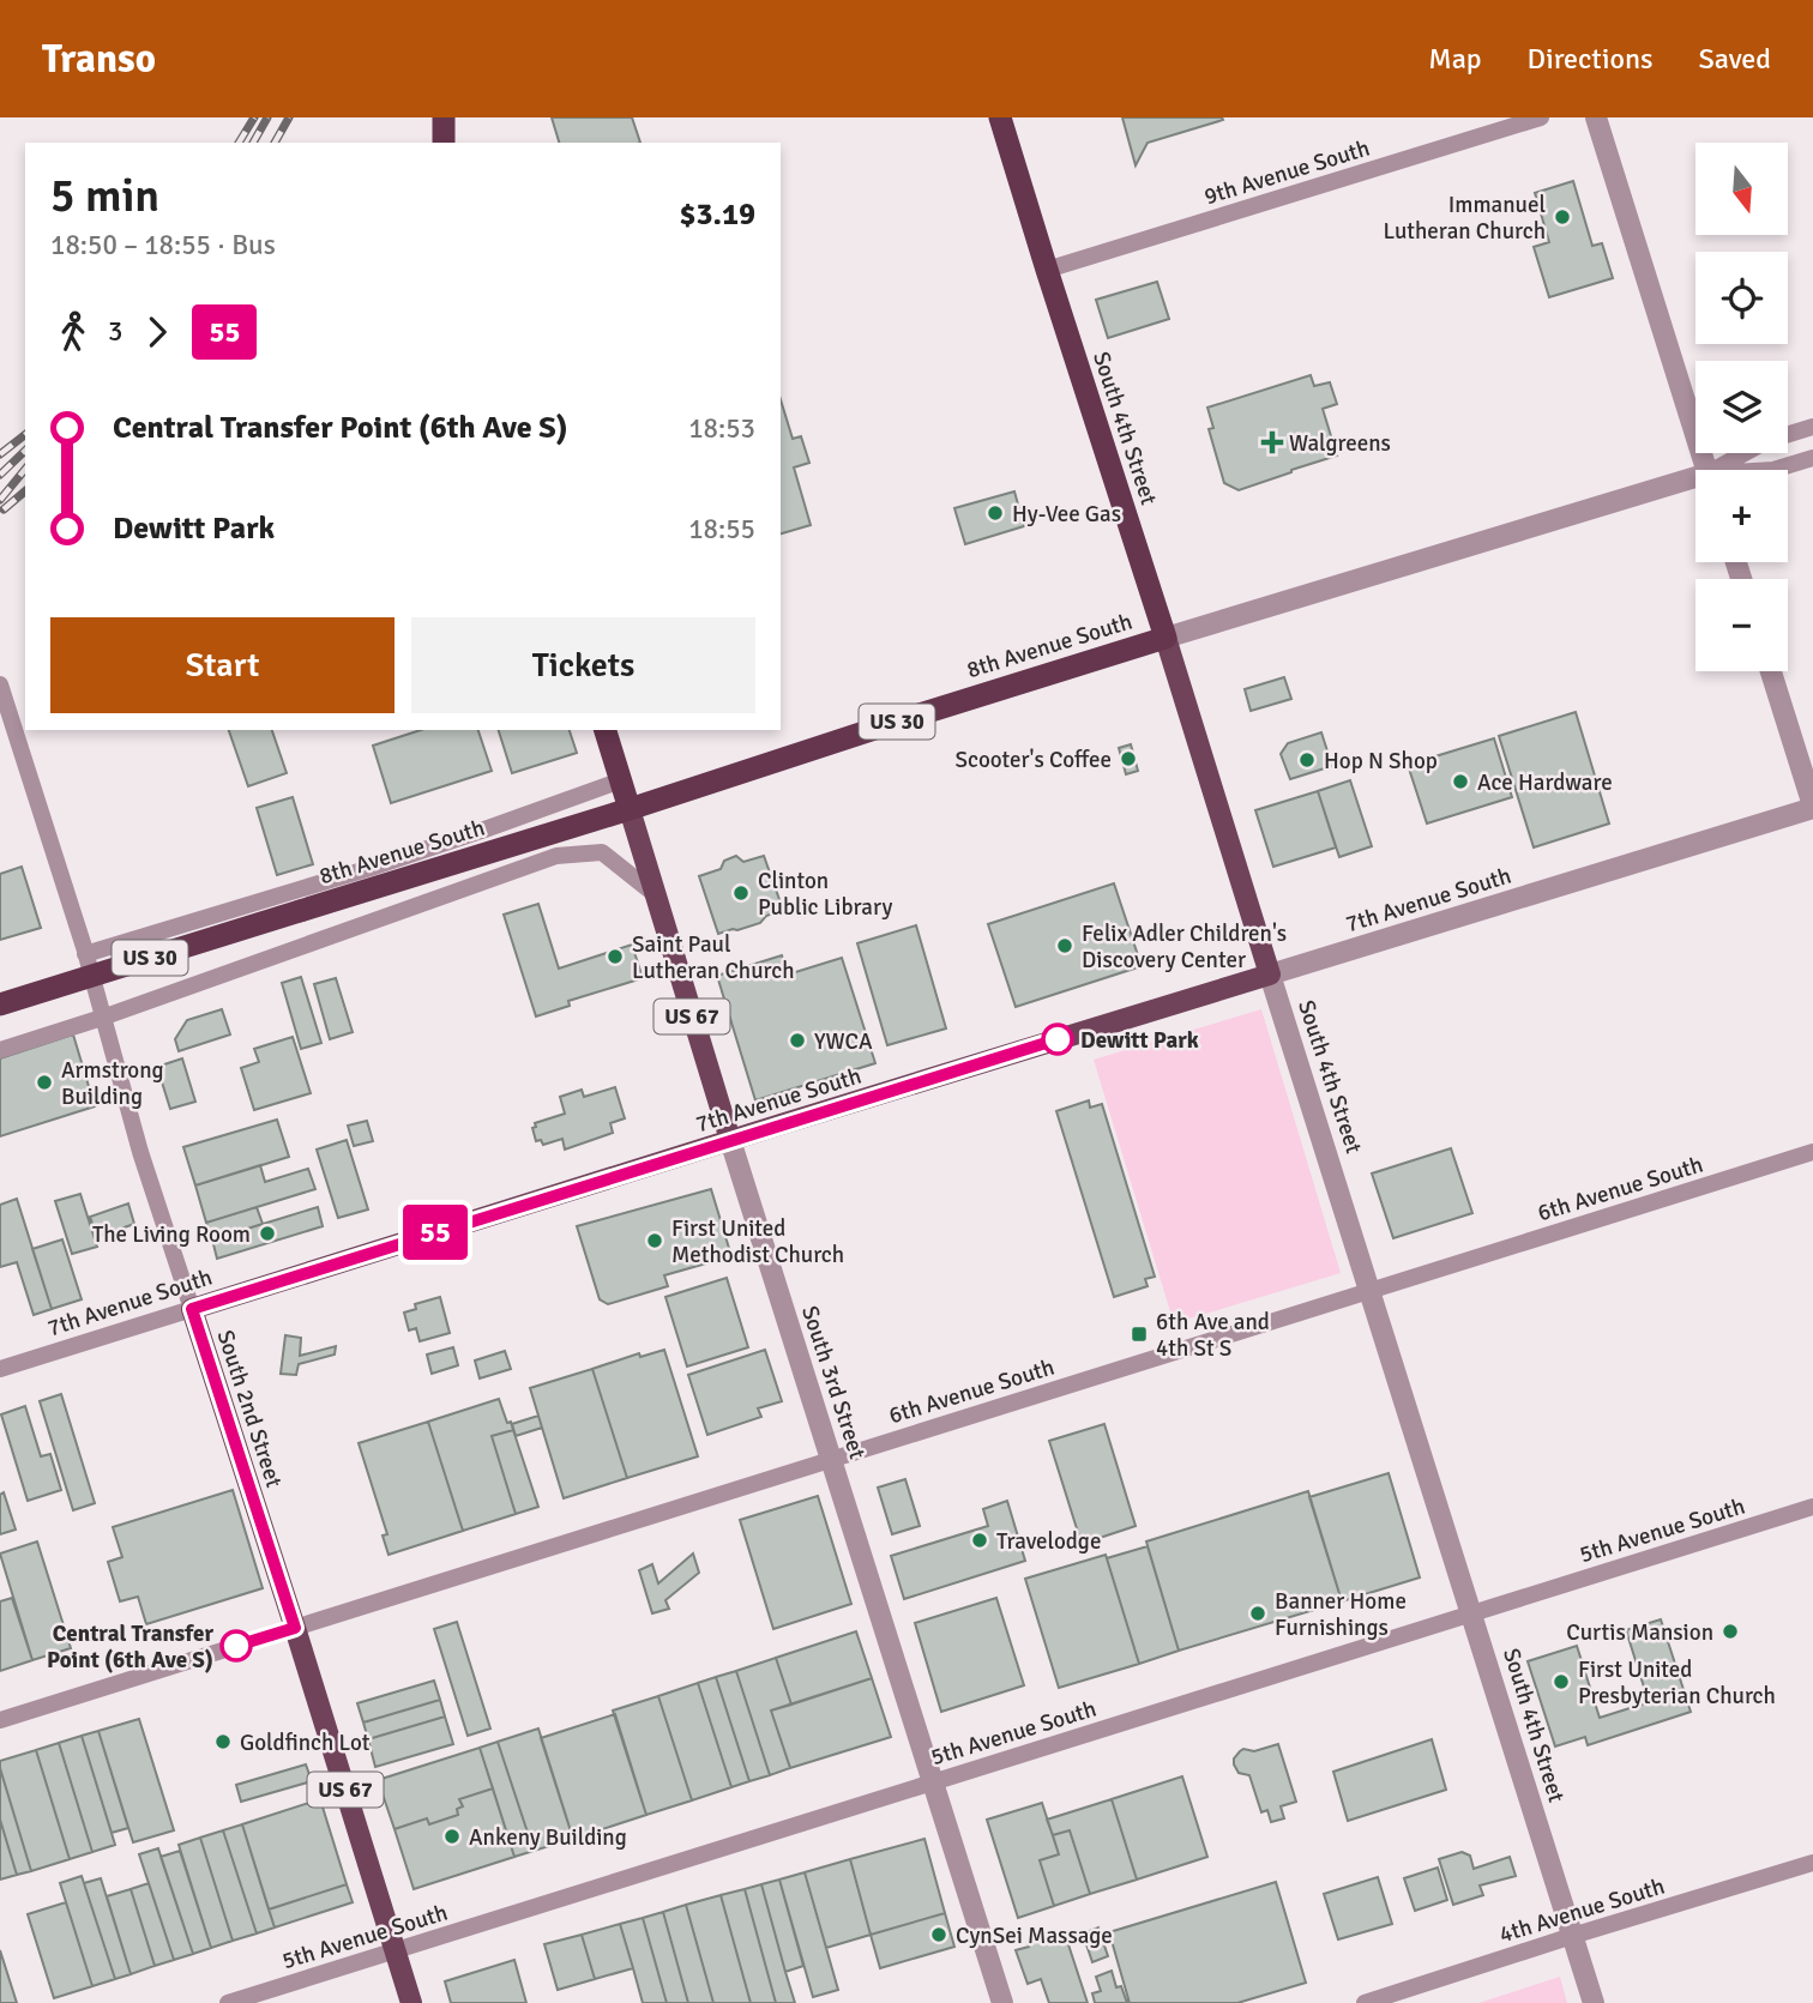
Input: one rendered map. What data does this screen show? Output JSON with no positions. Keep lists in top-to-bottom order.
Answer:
{
  "streets": {
    "highway": [
      "South 4th Street",
      "8th Avenue South",
      "US 30",
      "South 3rd Street"
    ],
    "main road": ["7th Avenue South", "US 67", "South 2nd Street"],
    "street": [
      "9th Avenue South",
      "6th Avenue South",
      "5th Avenue South",
      "4th Avenue South"
    ]
  },
  "crossings": [
    ["9th Avenue South", "South 4th Street"],
    ["South 4th Street", "8th Avenue South"],
    ["South 4th Street", "7th Avenue South"],
    ["South 4th Street", "6th Avenue South"],
    ["South 4th Street", "5th Avenue South"],
    ["South 4th Street", "4th Avenue South"],
    ["8th Avenue South", "South 3rd Street"],
    ["8th Avenue South", "South 2nd Street"],
    ["7th Avenue South", "South 3rd Street"],
    ["7th Avenue South", "South 2nd Street"],
    ["6th Avenue South", "South 3rd Street"],
    ["6th Avenue South", "South 2nd Street"],
    ["South 3rd Street", "5th Avenue South"],
    ["South 2nd Street", "5th Avenue South"]
  ],
  "places": {
    "other": [
      "Immanuel Lutheran Church",
      "Hy-Vee Gas",
      "Scooter's Coffee",
      "Hop N Shop",
      "Ace Hardware",
      "Clinton Public Library",
      "Felix Adler Children's Discovery Center",
      "Saint Paul Lutheran Church",
      "Dewitt Park",
      "YWCA",
      "Armstrong Building",
      "The Living Room",
      "First United Methodist Church",
      "Travelodge",
      "Banner Home Furnishings",
      "Curtis Mansion",
      "Central Transfer Point (6th Ave S)",
      "First United Presbyterian Church",
      "Goldfinch Lot",
      "Ankeny Building",
      "CynSei Massage"
    ],
    "health": ["Walgreens"],
    "transit": ["6th Ave and 4th St S"]
  },
  "lines": ["bus line 55"],
  "north": "bottom",
  "page": {
    "header": "Transo",
    "nav": ["Map", "Directions", "Saved"],
    "on_map": "55",
    "map_buttons": ["+", "−"],
    "heading": ["5 min", "18:50 – 18:55 · Bus", "$3.19"],
    "legs": ["3", "55"],
    "list": [
      {
        "name": "Central Transfer Point (6th Ave S)",
        "value": "18:53"
      },
      {
        "name": "Dewitt Park",
        "value": "18:55"
      }
    ],
    "buttons": ["Start", "Tickets"]
  }
}
